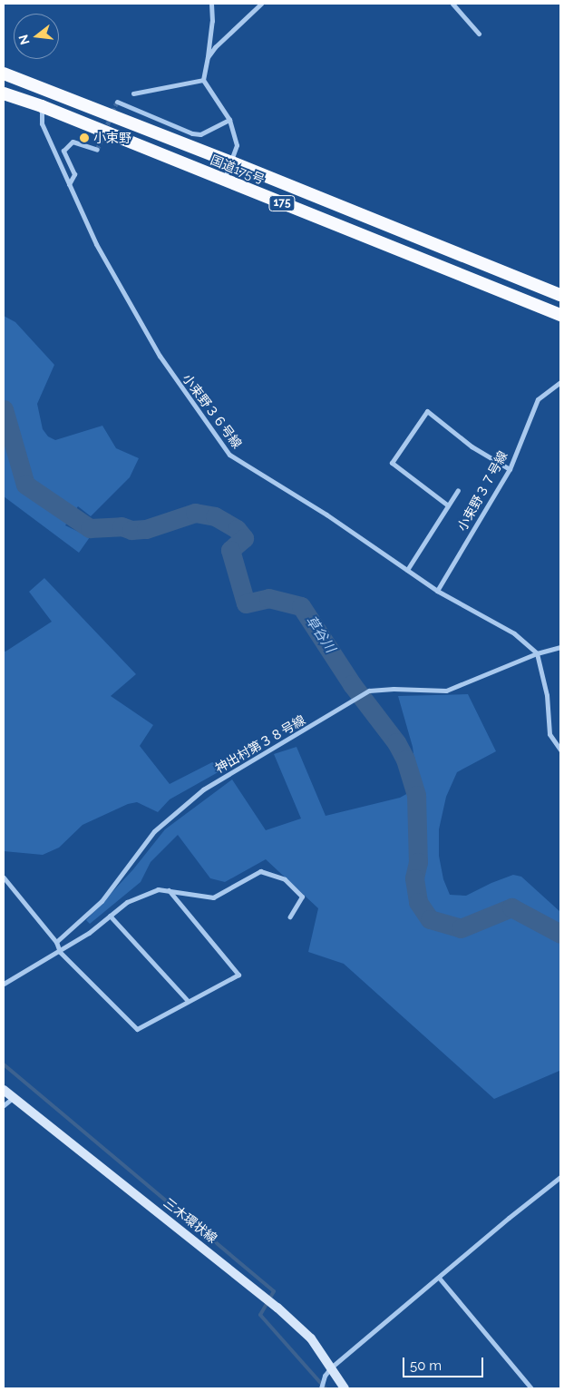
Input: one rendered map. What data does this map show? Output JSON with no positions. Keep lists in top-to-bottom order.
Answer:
{
  "streets": {
    "highway": ["国道175号", "175"],
    "main road": ["三木環状線"],
    "street": ["小束野３６号線", "小束野３７号線", "神出村第３８号線"]
  },
  "crossings": [
    ["国道175号", "小束野３６号線"],
    ["小束野３６号線", "小束野３７号線"],
    ["小束野３６号線", "神出村第３８号線"]
  ],
  "water": ["草谷川"],
  "places": ["小束野"],
  "scale_bar": "50 m",
  "north": "left"
}
